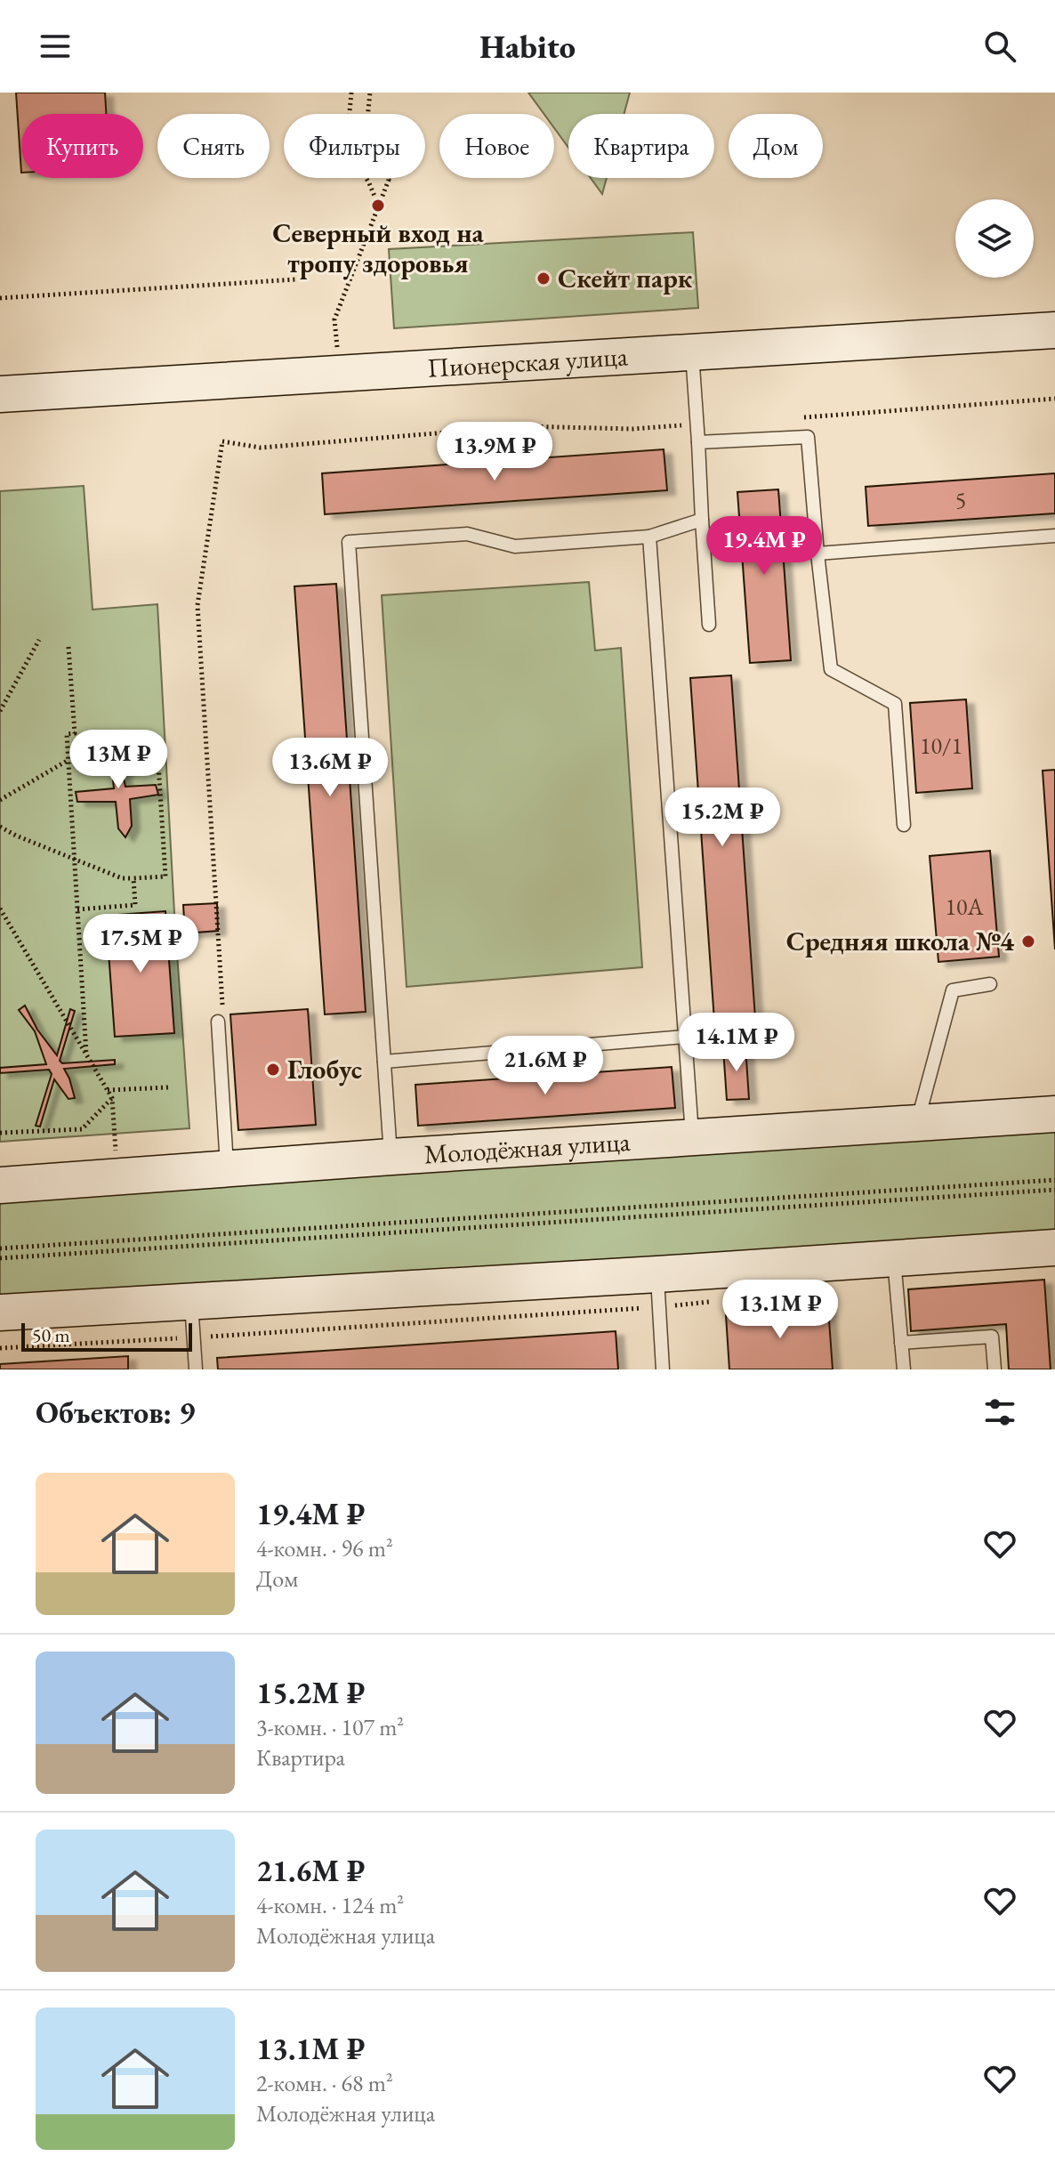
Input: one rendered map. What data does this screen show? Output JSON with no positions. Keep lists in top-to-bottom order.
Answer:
{
  "streets": {
    "main road": ["Пионерская улица", "Молодёжная улица"]
  },
  "places": [
    "Северный вход на тропу здоровья",
    "Скейт парк",
    "Средняя школа №4",
    "Глобус"
  ],
  "house_numbers": ["5", "10/1", "10А"],
  "scale_bar": "50 m",
  "page": {
    "header": "Habito",
    "chip": [
      "Купить",
      "Снять",
      "Фильтры",
      "Новое",
      "Квартира",
      "Дом"
    ],
    "price": [
      "13.9M ₽",
      "19.4M ₽",
      "13M ₽",
      "13.6M ₽",
      "15.2M ₽",
      "17.5M ₽",
      "14.1M ₽",
      "21.6M ₽",
      "13.1M ₽"
    ],
    "scale": "50 m",
    "heading": "Объектов: 9",
    "list": [
      {
        "name": "19.4M ₽",
        "note": "4-комн. · 96 m² · Дом"
      },
      {
        "name": "15.2M ₽",
        "note": "3-комн. · 107 m² · Квартира"
      },
      {
        "name": "21.6M ₽",
        "note": "4-комн. · 124 m² · Молодёжная улица"
      },
      {
        "name": "13.1M ₽",
        "note": "2-комн. · 68 m² · Молодёжная улица"
      }
    ]
  }
}
